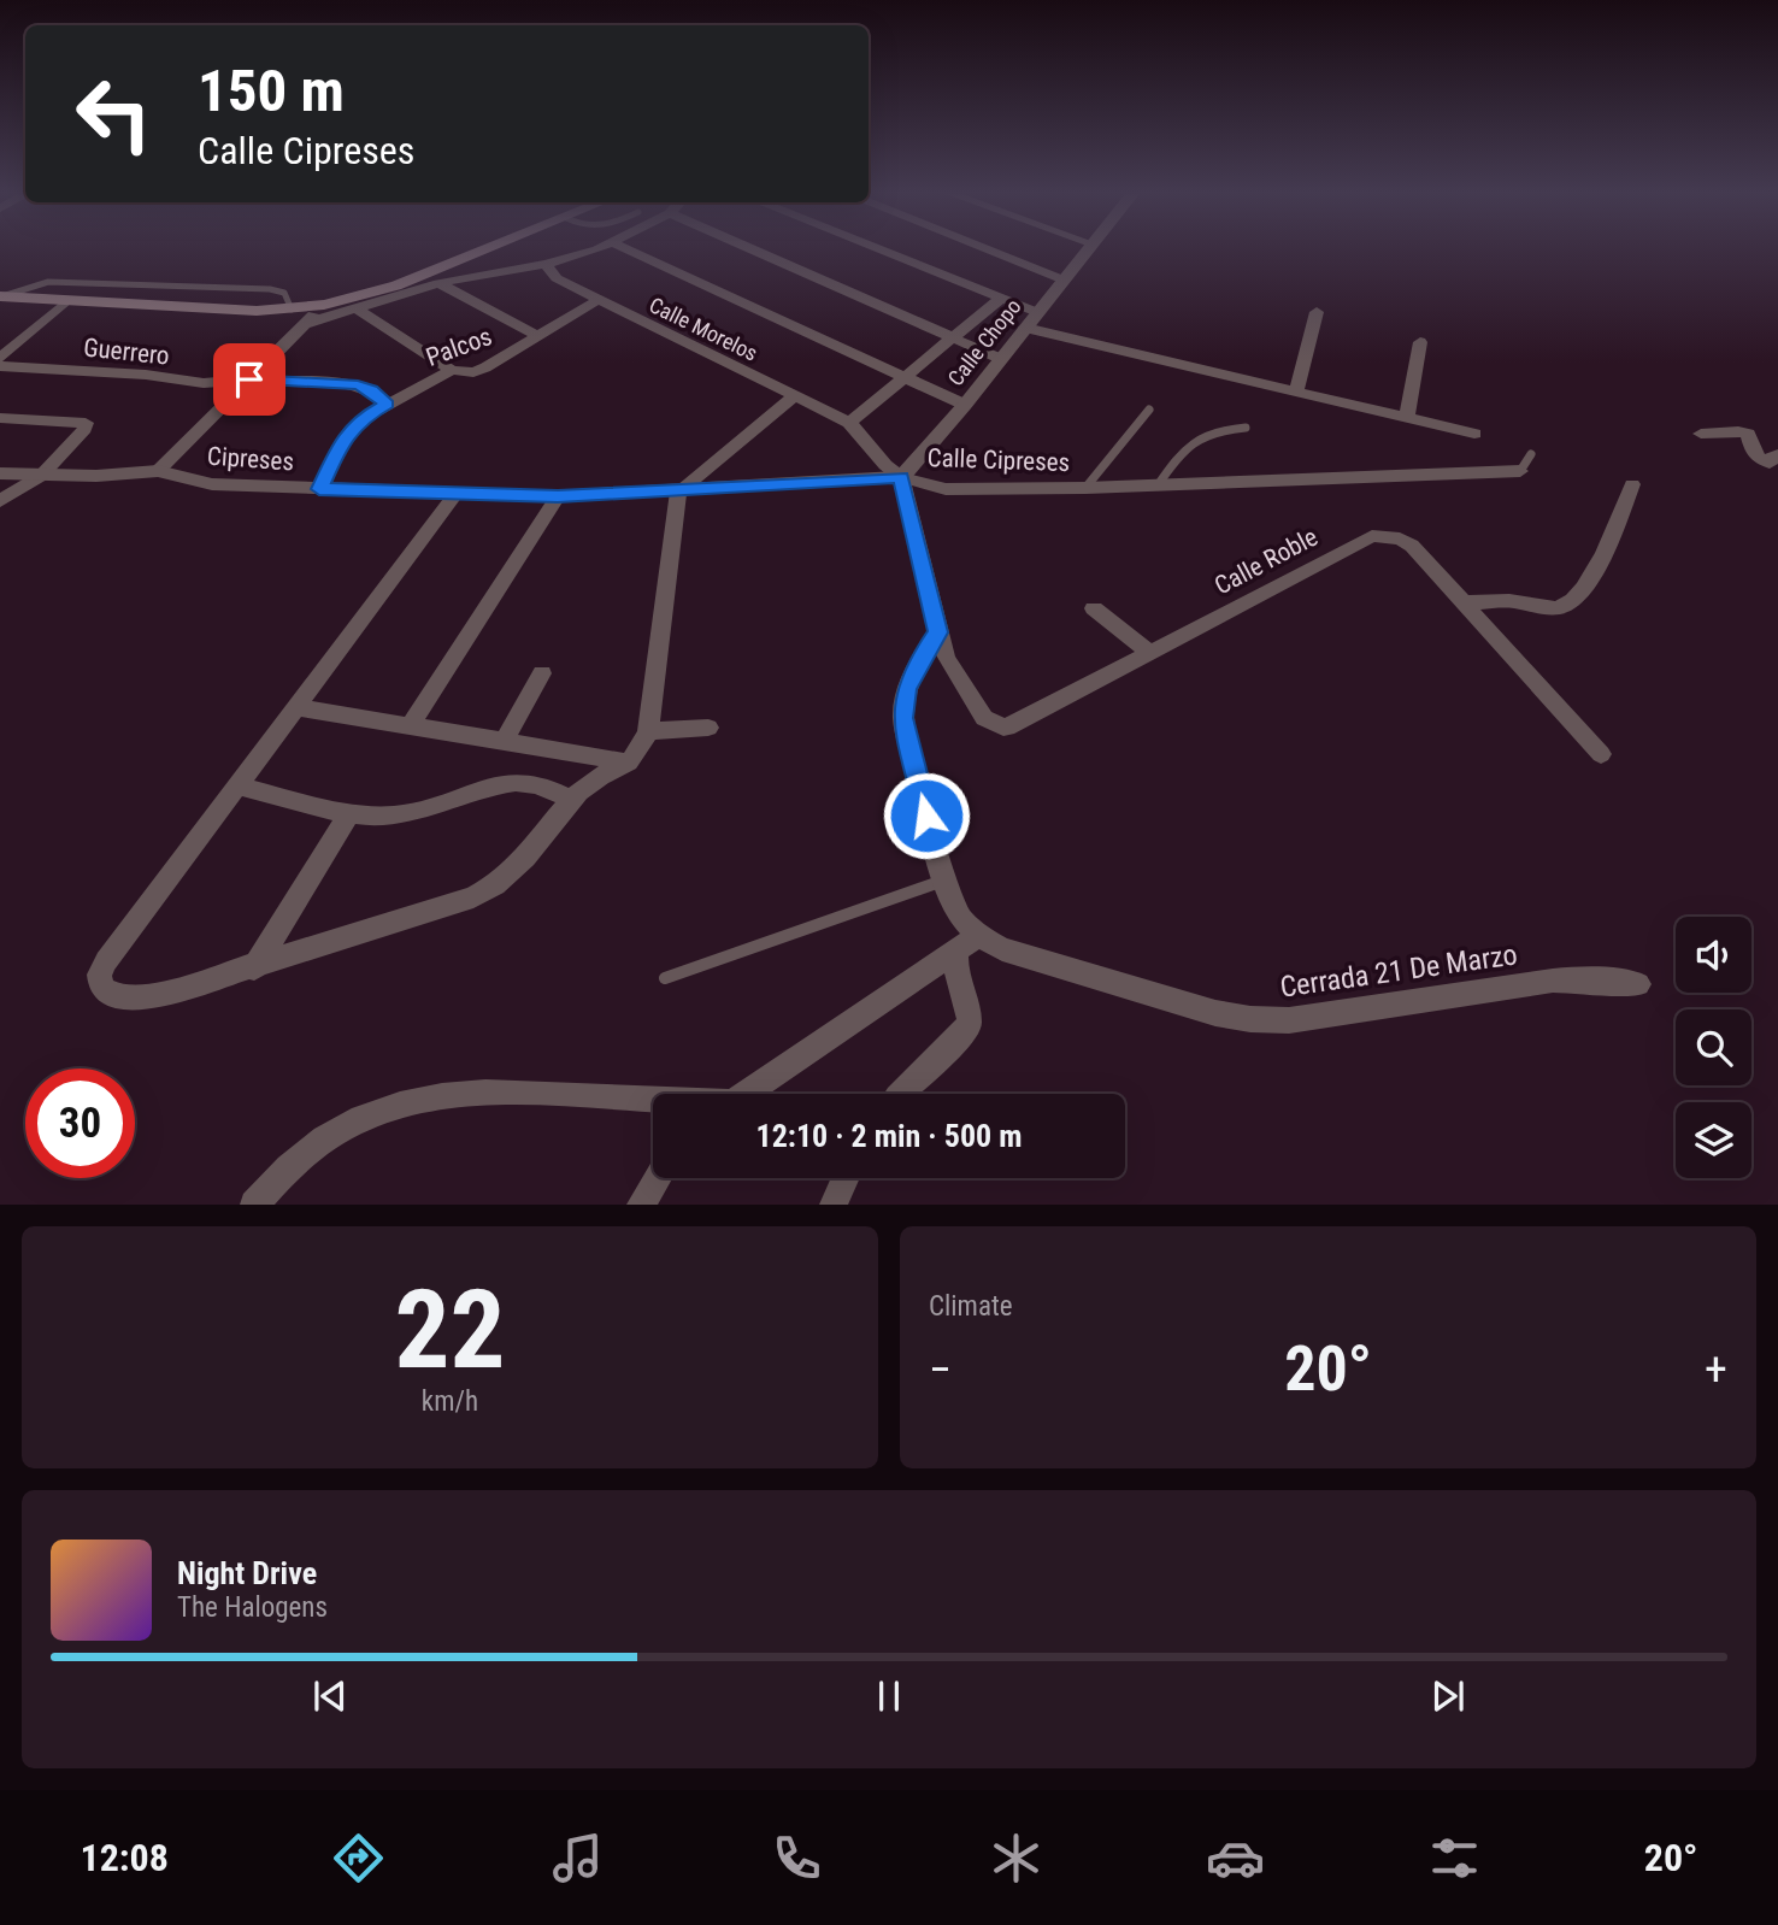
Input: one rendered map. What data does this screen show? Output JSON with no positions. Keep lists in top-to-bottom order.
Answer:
{
  "streets": {
    "street": [
      "Calle Morelos",
      "Calle Chopo",
      "Palcos",
      "Guerrero",
      "Cipreses",
      "Calle Cipreses",
      "Calle Roble",
      "Cerrada 21 De Marzo"
    ]
  },
  "crossings": [
    ["Calle Morelos", "Calle Chopo"],
    ["Calle Morelos", "Palcos"],
    ["Calle Morelos", "Calle Cipreses"],
    ["Calle Chopo", "Calle Cipreses"],
    ["Palcos", "Guerrero"],
    ["Palcos", "Cipreses"],
    ["Cipreses", "Calle Cipreses"]
  ],
  "page": {
    "turn": ["150 m", "Calle Cipreses"],
    "limit": "30",
    "trip": "12:10 · 2 min · 500 m",
    "tile": [
      ["22", "km/h"],
      "Climate"
    ],
    "heat": ["−", "20°", "+"],
    "song": ["Night Drive", "The Halogens"],
    "tabs": ["12:08", "20°"]
  }
}
